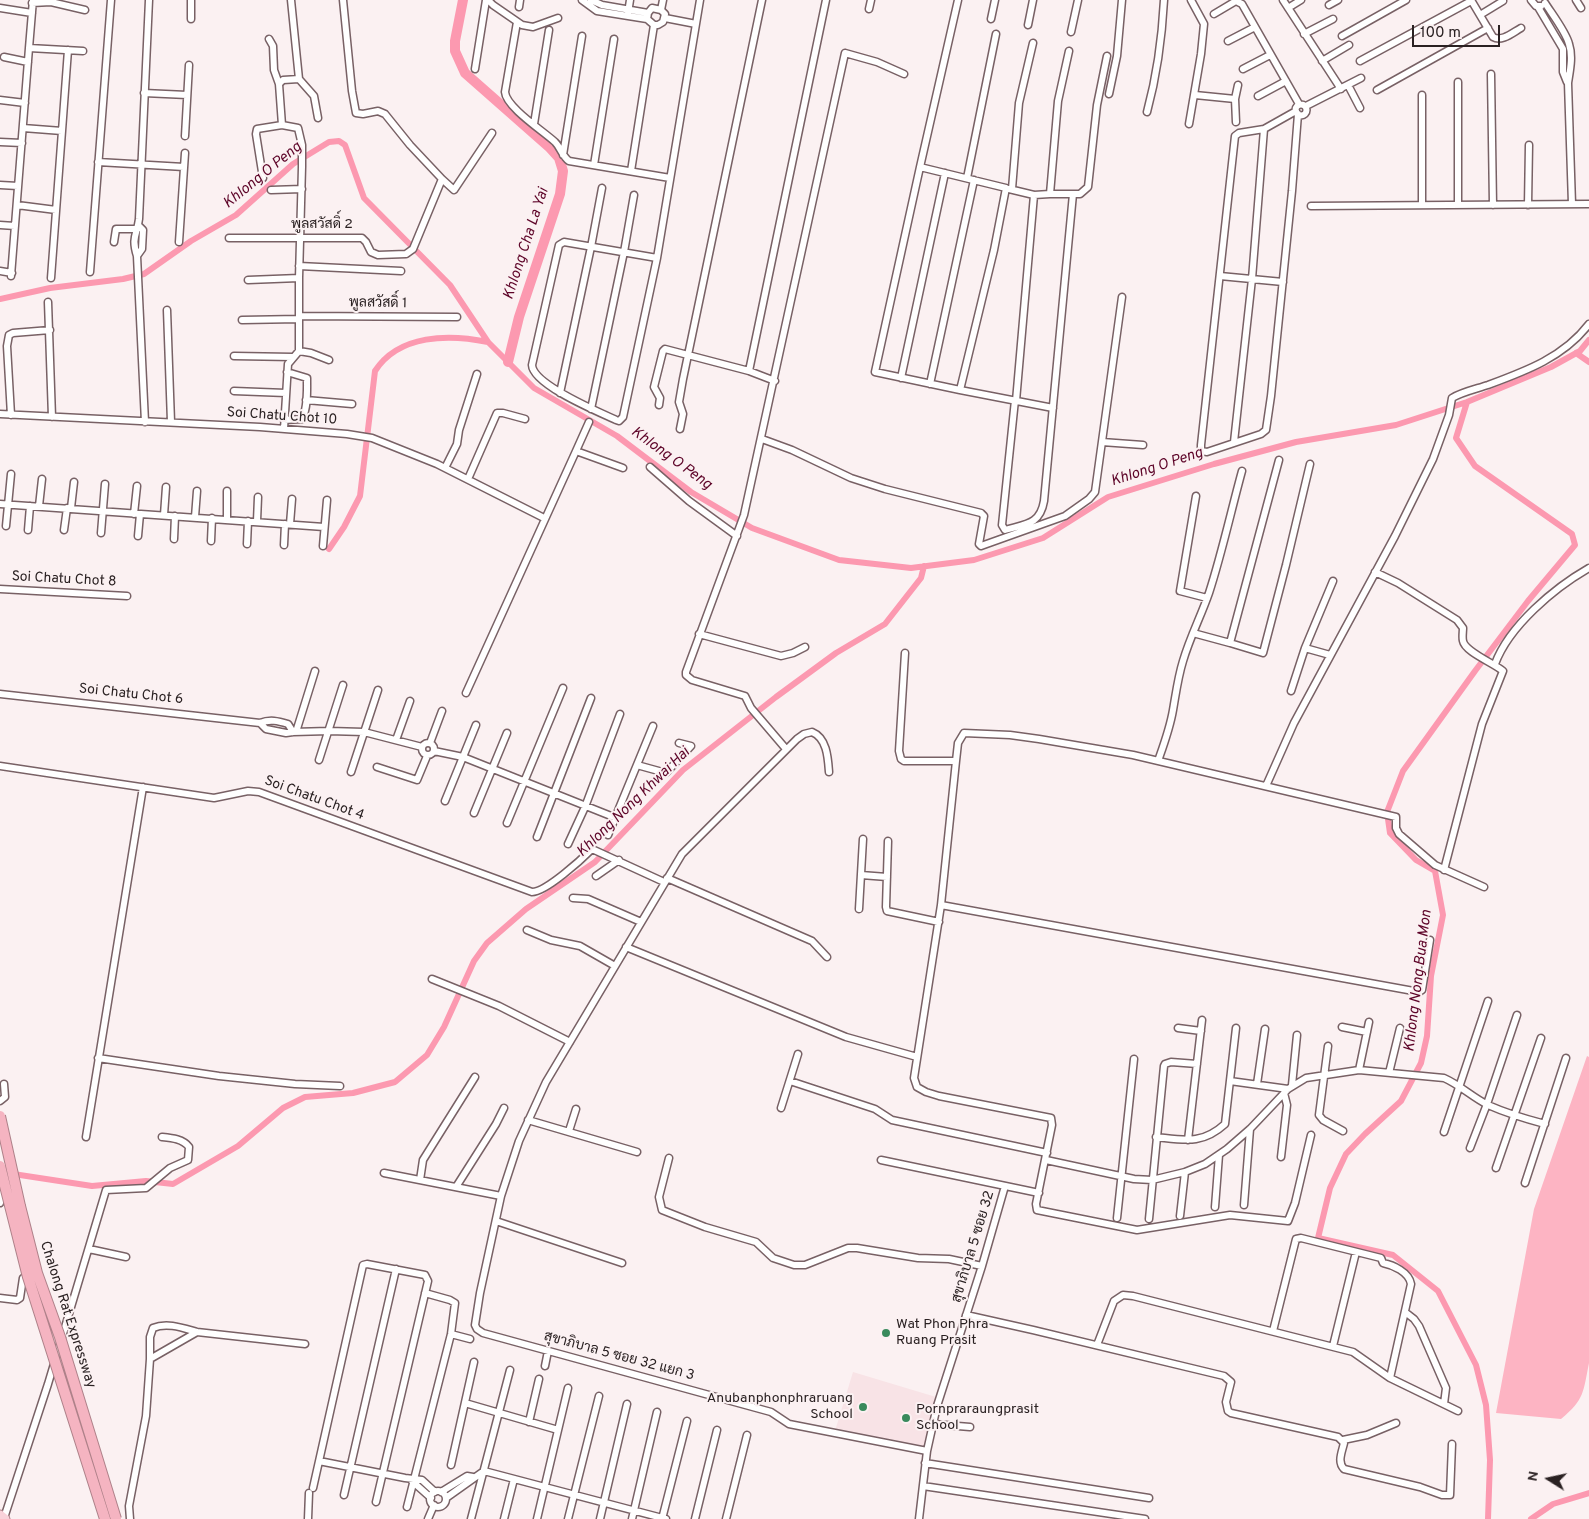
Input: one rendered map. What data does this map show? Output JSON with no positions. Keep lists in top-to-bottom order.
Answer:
{
  "streets": {
    "highway": ["Chalong Rat Expressway"],
    "street": [
      "พูลสวัสดิ์ 2",
      "พูลสวัสดิ์ 1",
      "Soi Chatu Chot 10",
      "Soi Chatu Chot 8",
      "Soi Chatu Chot 6",
      "Soi Chatu Chot 4",
      "สุขาภิบาล 5 ซอย 32",
      "สุขาภิบาล 5 ซอย 32 แยก 3"
    ]
  },
  "crossings": [
    ["สุขาภิบาล 5 ซอย 32", "สุขาภิบาล 5 ซอย 32 แยก 3"]
  ],
  "water": [
    "Khlong O Peng",
    "Khlong Cha La Yai",
    "Khlong Nong Khwai Hai",
    "Khlong Nong Bua Mon"
  ],
  "places": ["Wat Phon Phra Ruang Prasit", "Anubanphonphraruang School", "Pornpraraungprasit School"],
  "scale_bar": "100 m",
  "north": "left"
}
